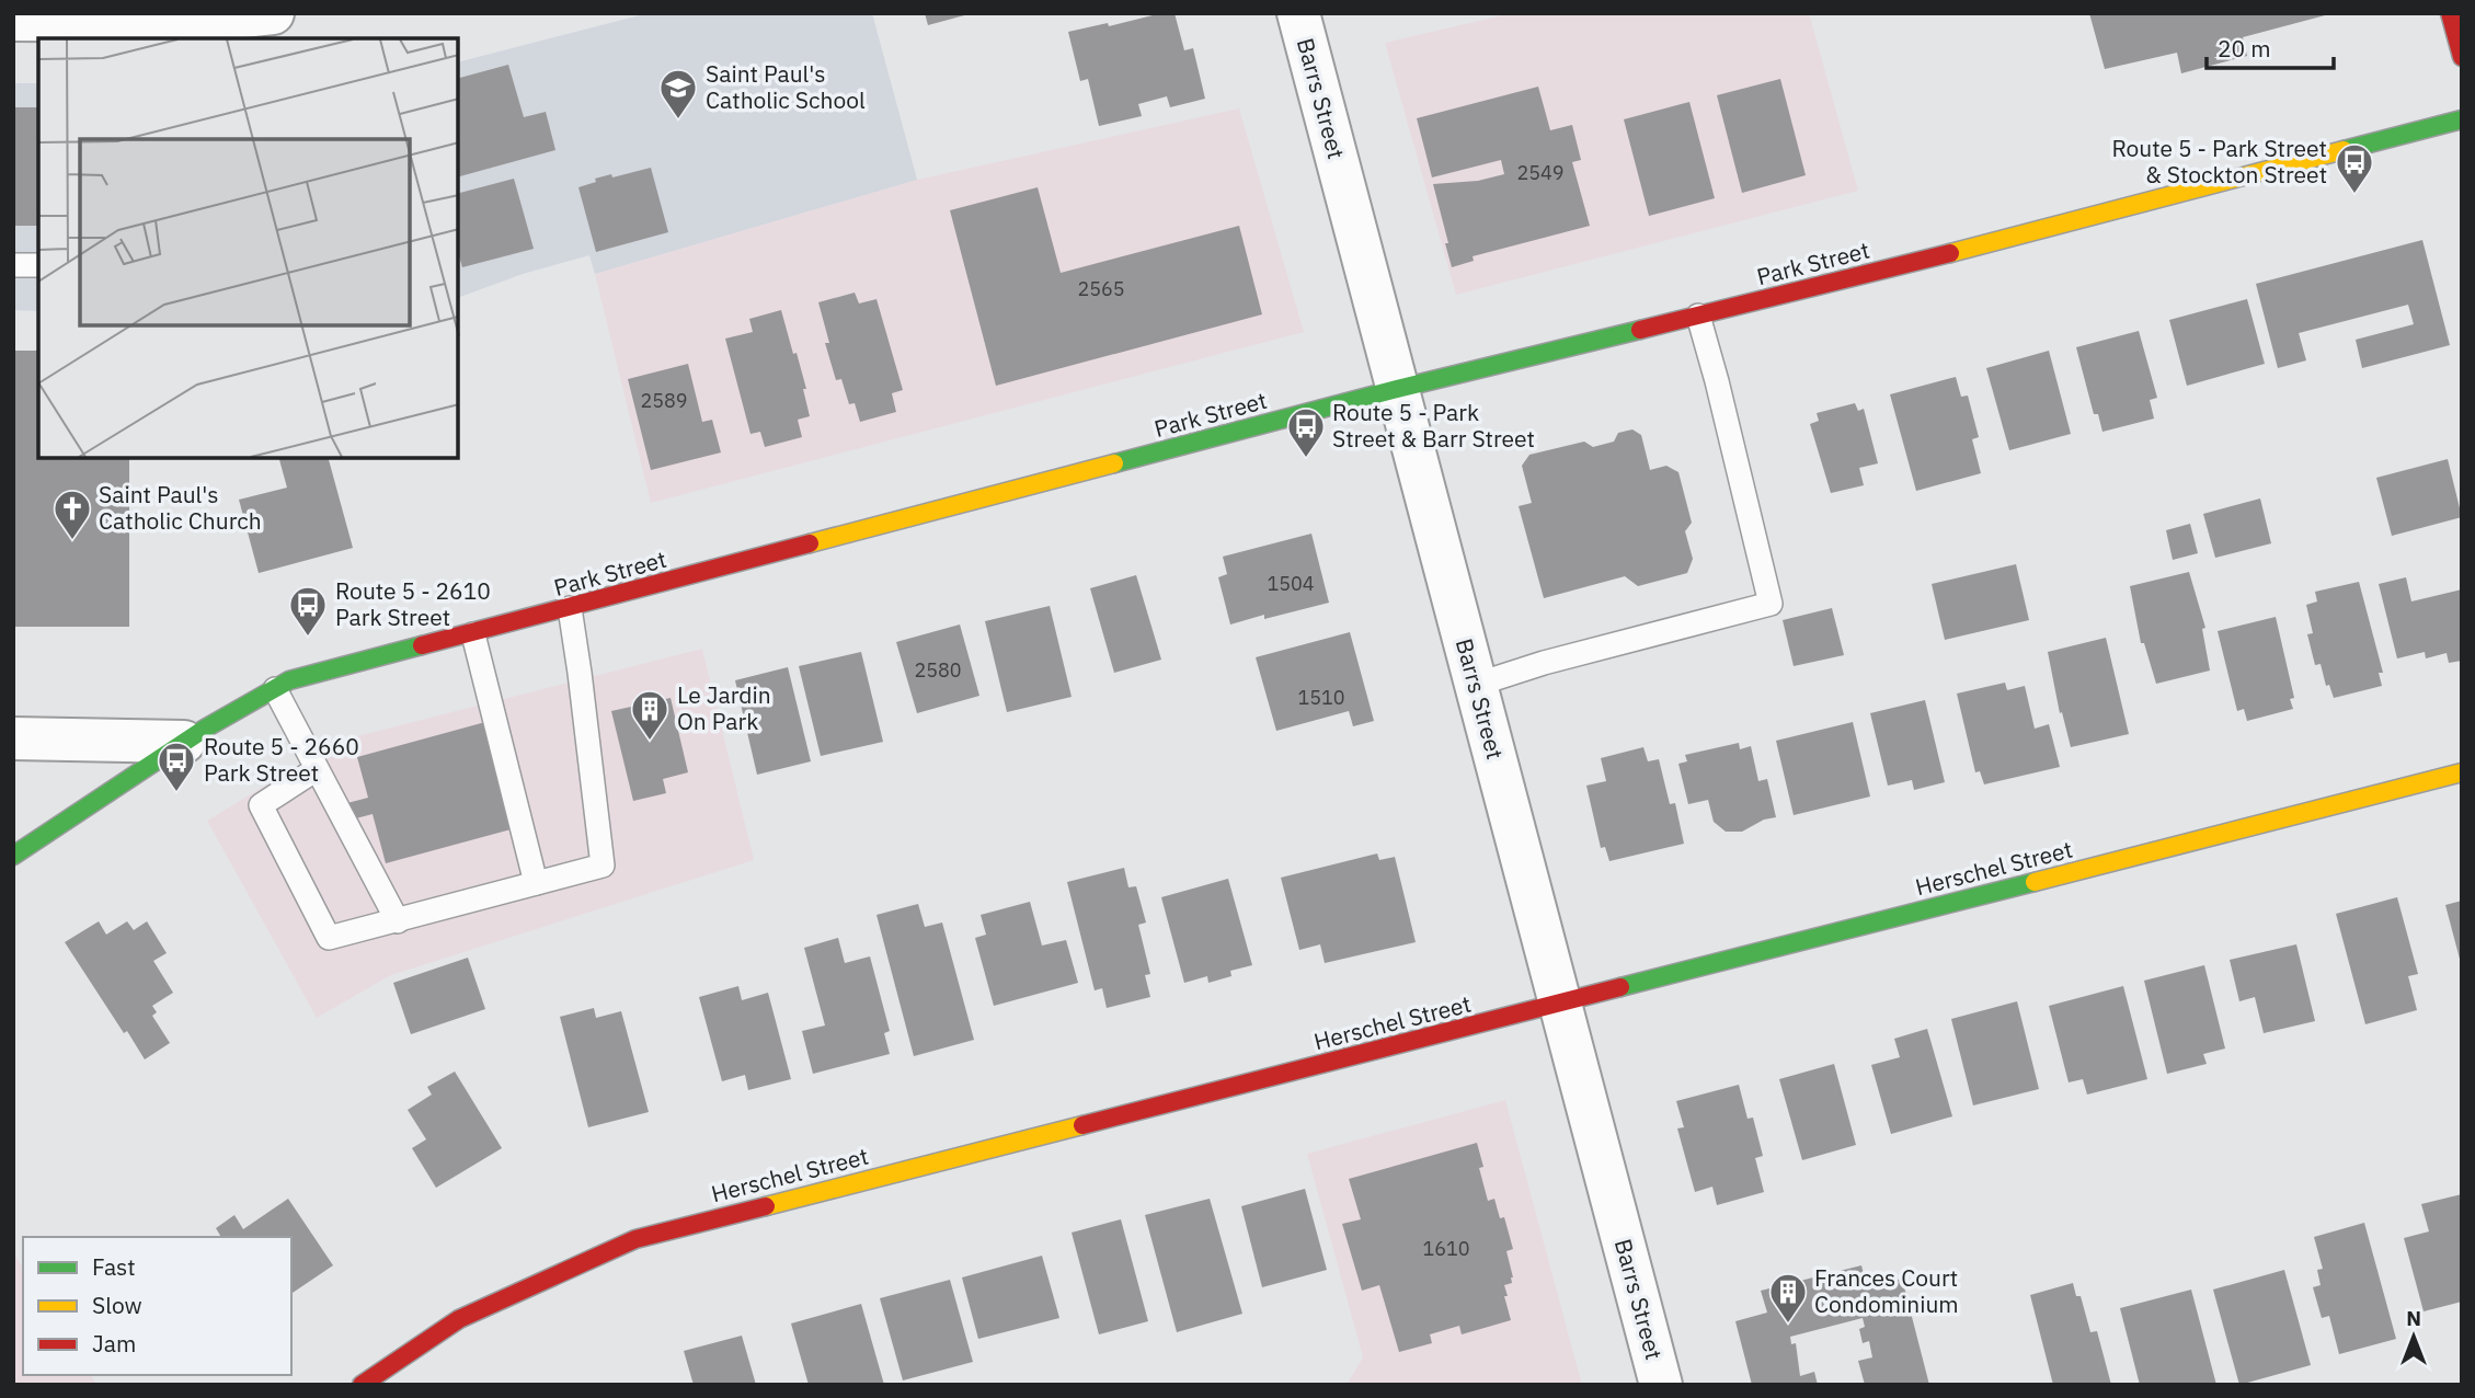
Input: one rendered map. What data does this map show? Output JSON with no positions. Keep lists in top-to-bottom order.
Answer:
{
  "streets": {
    "street": ["Barrs Street", "Park Street", "Herschel Street"]
  },
  "crossings": [
    ["Barrs Street", "Park Street"],
    ["Barrs Street", "Herschel Street"]
  ],
  "places": {
    "school or university": ["Saint Paul's Catholic School"],
    "bus stop": [
      "Route 5 - Park Street & Stockton Street",
      "Route 5 - Park Street & Barr Street",
      "Route 5 - 2610 Park Street",
      "Route 5 - 2660 Park Street"
    ],
    "church": ["Saint Paul's Catholic Church"],
    "building": ["Le Jardin On Park", "Frances Court Condominium"]
  },
  "house_numbers": [
    "2549",
    "2565",
    "2589",
    "1504",
    "2580",
    "1510",
    "1610"
  ],
  "legend": ["Fast", "Slow", "Jam"],
  "scale_bar": "20 m",
  "north": "top"
}
